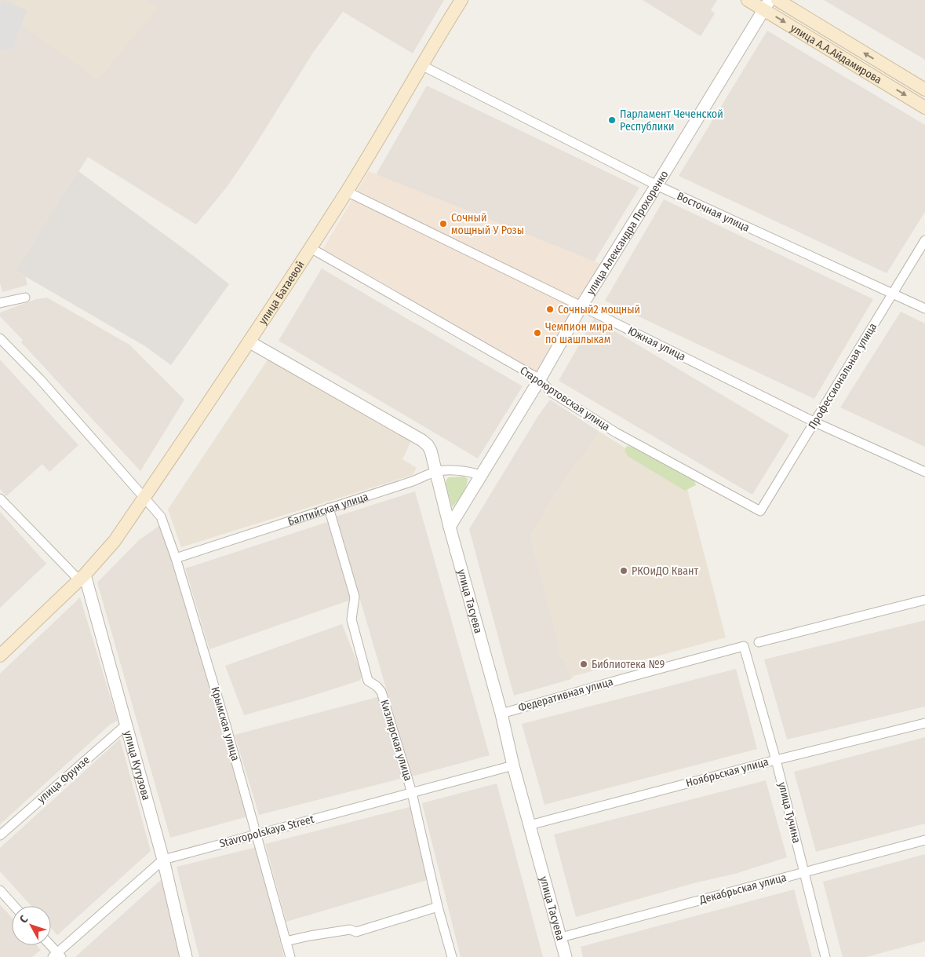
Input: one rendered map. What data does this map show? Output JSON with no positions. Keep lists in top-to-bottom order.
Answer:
{
  "streets": {
    "main road": ["улица А.А.Айдамирова", "улица Батаевой"],
    "street": [
      "Восточная улица",
      "улица Александра Прохоренко",
      "Южная улица",
      "Профессиональная улица",
      "Староюртовская улица",
      "Балтийская улица",
      "улица Тасуева",
      "Федеративная улица",
      "Крымская улица",
      "Кизлярская улица",
      "улица Кутузова",
      "Ноябрьская улица",
      "улица Фрунзе",
      "улица Тучина",
      "Stavropolskaya Street",
      "Декабрьская улица"
    ]
  },
  "crossings": [
    ["улица А.А.Айдамирова", "улица Александра Прохоренко"],
    ["Восточная улица", "улица Александра Прохоренко"],
    ["Восточная улица", "улица Батаевой"],
    ["Восточная улица", "Профессиональная улица"],
    ["улица Александра Прохоренко", "Южная улица"],
    ["улица Александра Прохоренко", "Староюртовская улица"],
    ["улица Александра Прохоренко", "Балтийская улица"],
    ["улица Александра Прохоренко", "улица Тасуева"],
    ["улица Батаевой", "Южная улица"],
    ["улица Батаевой", "Староюртовская улица"],
    ["улица Батаевой", "улица Тасуева"],
    ["улица Батаевой", "Крымская улица"],
    ["улица Батаевой", "улица Кутузова"],
    ["Южная улица", "Профессиональная улица"],
    ["Профессиональная улица", "Староюртовская улица"],
    ["Балтийская улица", "улица Тасуева"],
    ["Балтийская улица", "Крымская улица"],
    ["Балтийская улица", "Кизлярская улица"],
    ["улица Тасуева", "Федеративная улица"],
    ["улица Тасуева", "Ноябрьская улица"],
    ["улица Тасуева", "Stavropolskaya Street"],
    ["улица Тасуева", "Декабрьская улица"],
    ["Федеративная улица", "улица Тучина"],
    ["Крымская улица", "Stavropolskaya Street"],
    ["Кизлярская улица", "Stavropolskaya Street"],
    ["улица Кутузова", "улица Фрунзе"],
    ["улица Кутузова", "Stavropolskaya Street"],
    ["Ноябрьская улица", "улица Тучина"],
    ["улица Тучина", "Декабрьская улица"]
  ],
  "places": [
    "Парламент Чеченской Республики",
    "Сочный мощный У Розы",
    "Сочный2 мощный",
    "Чемпион мира по шашлыкам",
    "РКОиДО Квант",
    "Библиотека №9"
  ],
  "north": "top left"
}
